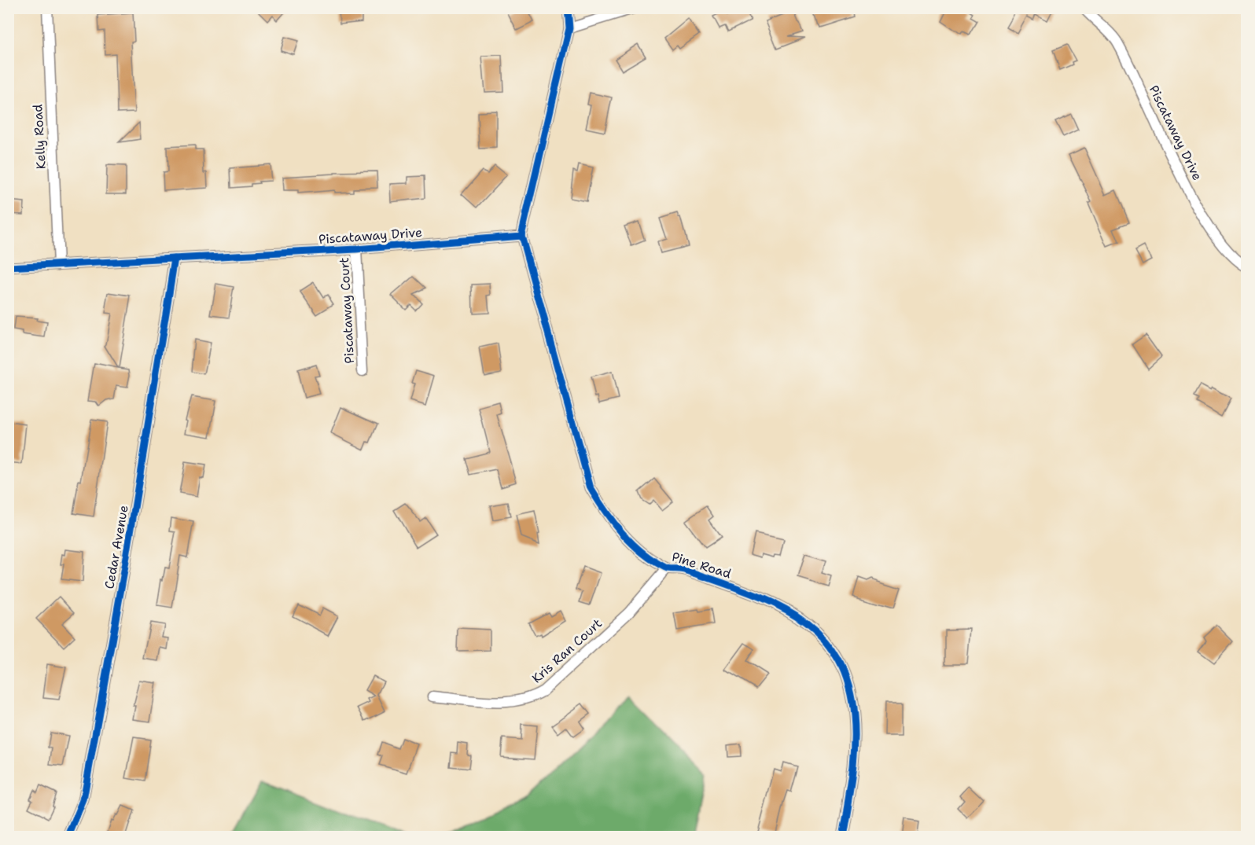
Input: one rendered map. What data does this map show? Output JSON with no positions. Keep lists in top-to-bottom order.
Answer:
{
  "streets": {
    "street": [
      "Piscataway Drive",
      "Kelly Road",
      "Piscataway Court",
      "Cedar Avenue",
      "Pine Road",
      "Kris Ran Court"
    ]
  },
  "crossings": [
    ["Piscataway Drive", "Kelly Road"],
    ["Piscataway Drive", "Piscataway Court"],
    ["Piscataway Drive", "Cedar Avenue"],
    ["Piscataway Drive", "Pine Road"],
    ["Pine Road", "Kris Ran Court"]
  ]
}
